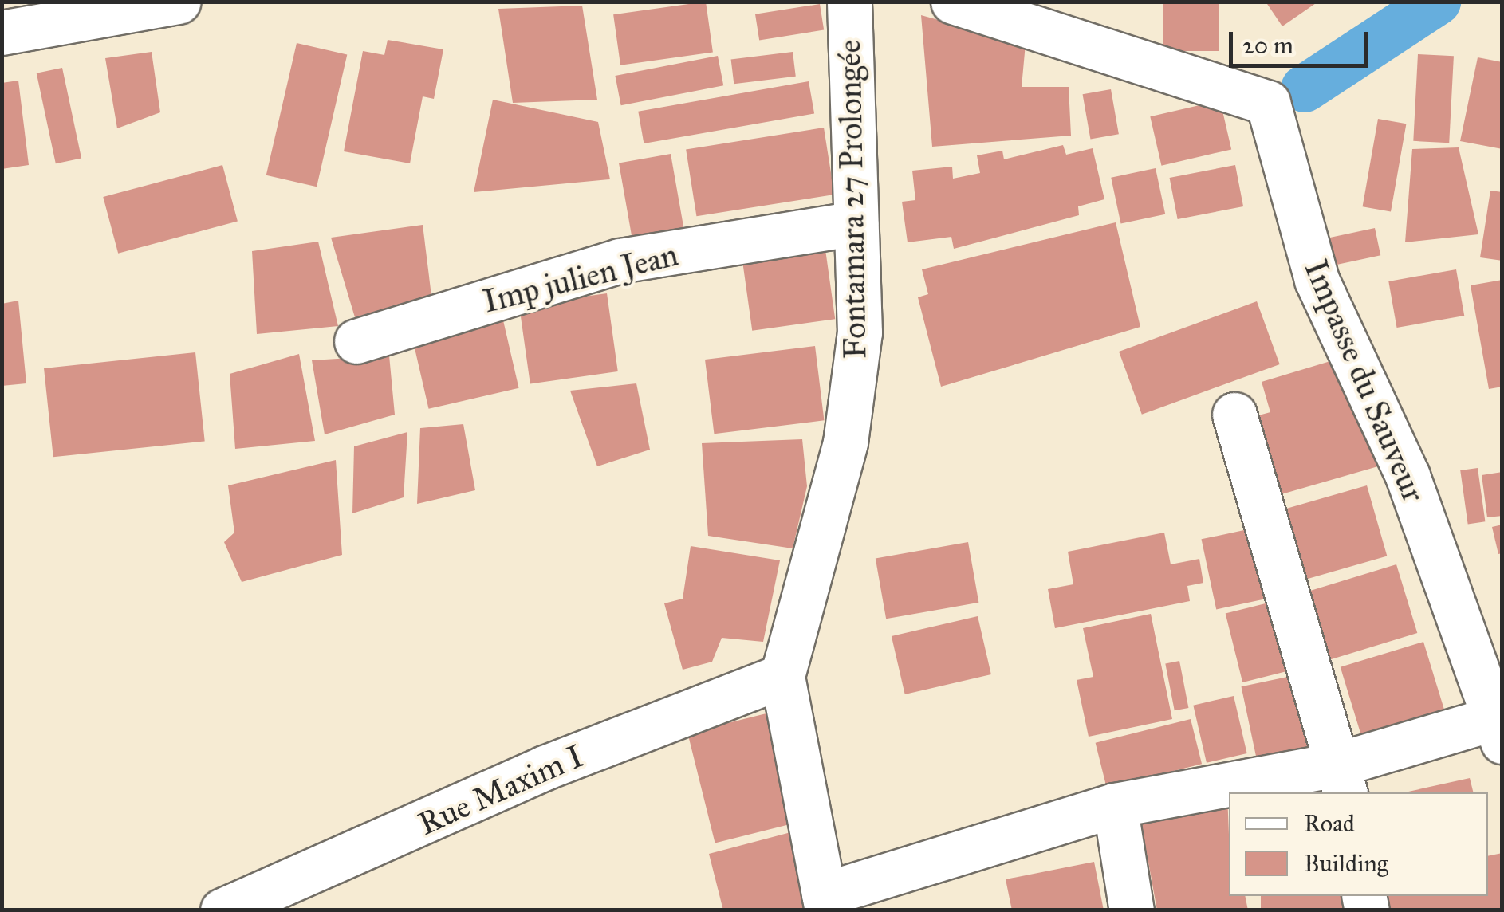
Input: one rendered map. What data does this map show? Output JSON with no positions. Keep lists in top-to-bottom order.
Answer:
{
  "streets": {
    "street": [
      "Fontamara 27 Prolongée",
      "Imp julien Jean",
      "Impasse du Sauveur",
      "Rue Maxim I"
    ]
  },
  "crossings": [
    ["Fontamara 27 Prolongée", "Imp julien Jean"],
    ["Fontamara 27 Prolongée", "Rue Maxim I"]
  ],
  "legend": ["Road", "Building"],
  "scale_bar": "20 m"
}
